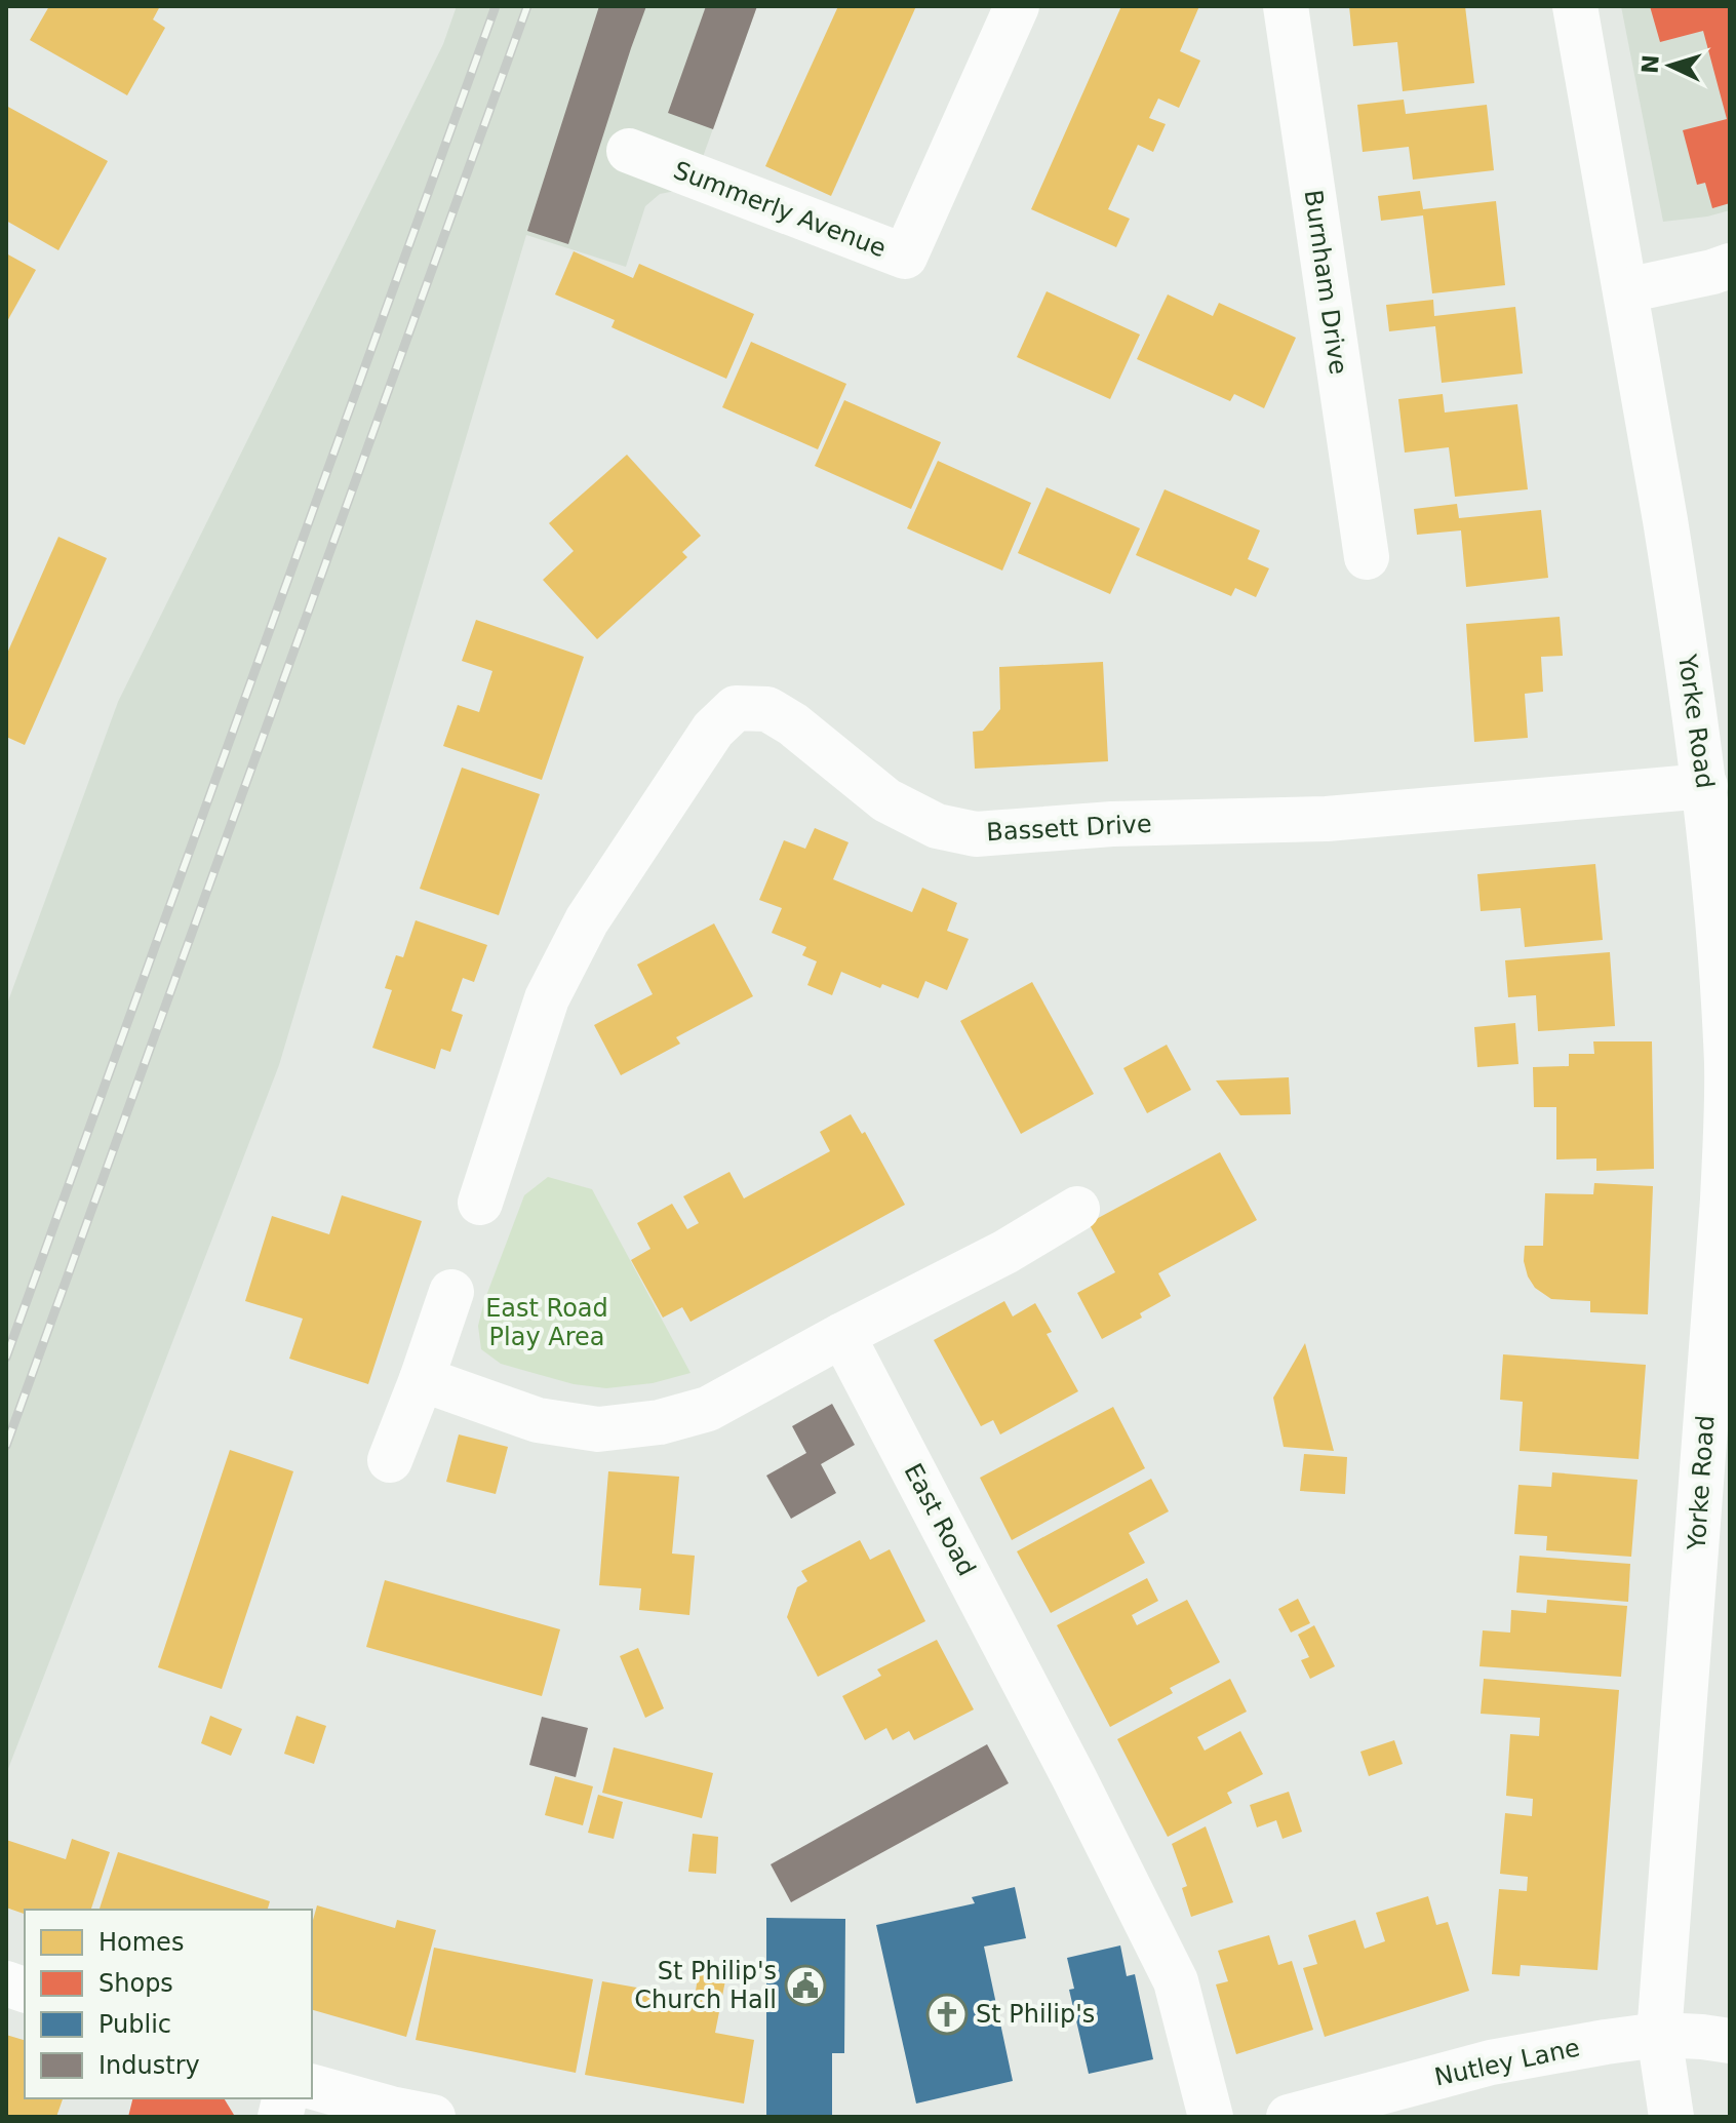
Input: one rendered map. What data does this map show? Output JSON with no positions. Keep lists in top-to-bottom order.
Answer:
{
  "streets": {
    "street": [
      "Summerly Avenue",
      "Burnham Drive",
      "Yorke Road",
      "Bassett Drive",
      "East Road",
      "Nutley Lane"
    ]
  },
  "crossings": [
    ["Yorke Road", "Bassett Drive"],
    ["Yorke Road", "Nutley Lane"]
  ],
  "parks": ["East Road Play Area"],
  "places": {
    "public building": ["St Philip's Church Hall"],
    "church": ["St Philip's"]
  },
  "legend": [
    "Homes",
    "Shops",
    "Public",
    "Industry"
  ],
  "north": "left"
}
